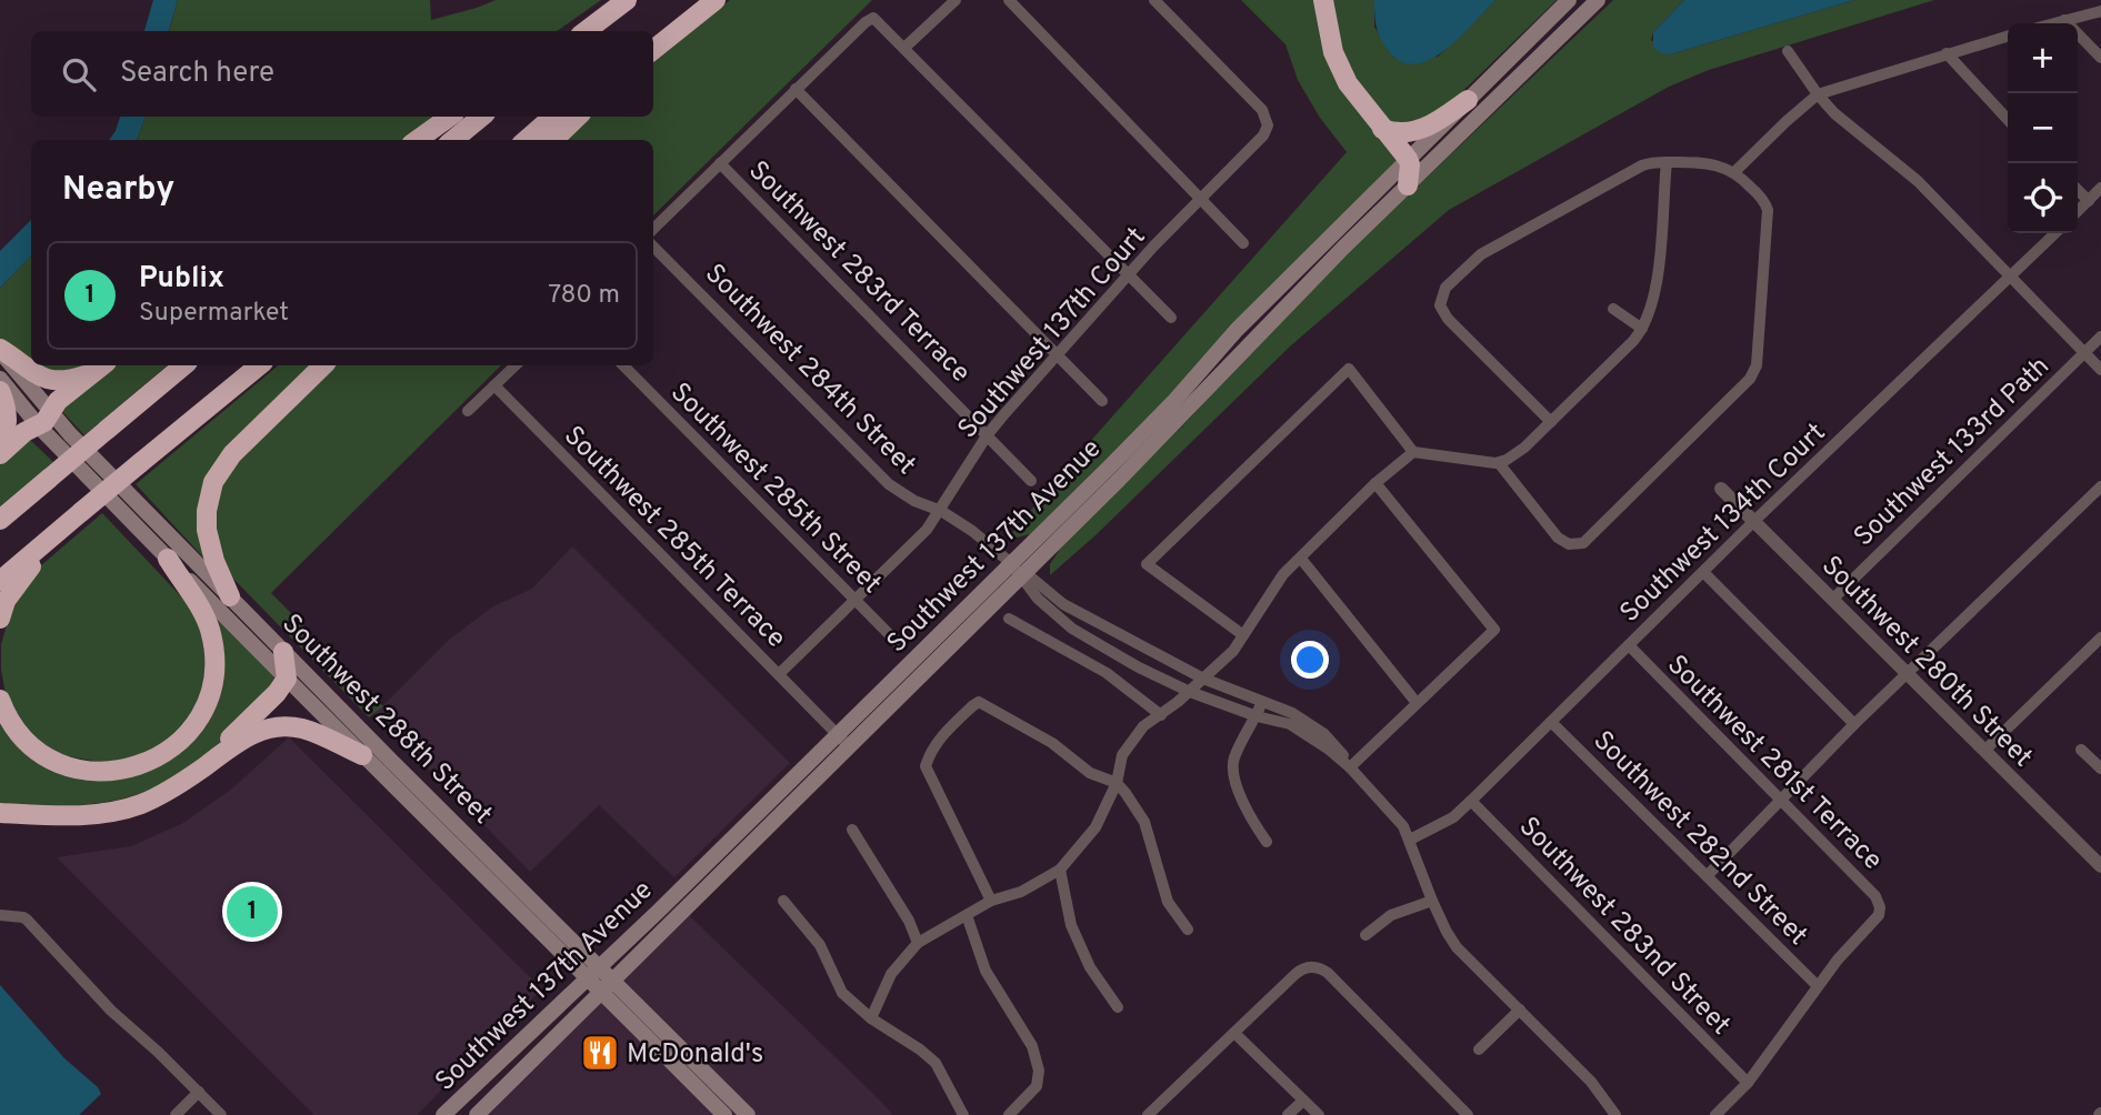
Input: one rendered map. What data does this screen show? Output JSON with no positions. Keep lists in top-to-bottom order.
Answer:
{
  "streets": {
    "main road": ["Southwest 137th Avenue", "Southwest 288th Street"],
    "street": [
      "Southwest 283rd Terrace",
      "Southwest 137th Court",
      "Southwest 284th Street",
      "Southwest 133rd Path",
      "Southwest 285th Street",
      "Southwest 134th Court",
      "Southwest 285th Terrace",
      "Southwest 280th Street",
      "Southwest 281st Terrace",
      "Southwest 282nd Street",
      "Southwest 283nd Street"
    ]
  },
  "crossings": [
    ["Southwest 283rd Terrace", "Southwest 137th Court"],
    ["Southwest 137th Court", "Southwest 284th Street"],
    ["Southwest 137th Court", "Southwest 285th Street"],
    ["Southwest 137th Court", "Southwest 285th Terrace"],
    ["Southwest 284th Street", "Southwest 134th Court"],
    ["Southwest 284th Street", "Southwest 137th Avenue"],
    ["Southwest 133rd Path", "Southwest 280th Street"],
    ["Southwest 134th Court", "Southwest 280th Street"],
    ["Southwest 134th Court", "Southwest 281st Terrace"],
    ["Southwest 134th Court", "Southwest 282nd Street"],
    ["Southwest 134th Court", "Southwest 283nd Street"],
    ["Southwest 285th Terrace", "Southwest 137th Avenue"],
    ["Southwest 137th Avenue", "Southwest 288th Street"],
    ["Southwest 281st Terrace", "Southwest 282nd Street"]
  ],
  "places": {
    "restaurant": ["McDonald's"]
  },
  "page": {
    "map_buttons": ["+", "−"],
    "search": "Search here",
    "heading": "Nearby",
    "list": [
      {
        "mark": "1",
        "name": "Publix",
        "note": "Supermarket",
        "value": "780 m"
      }
    ],
    "pins": "1"
  }
}
